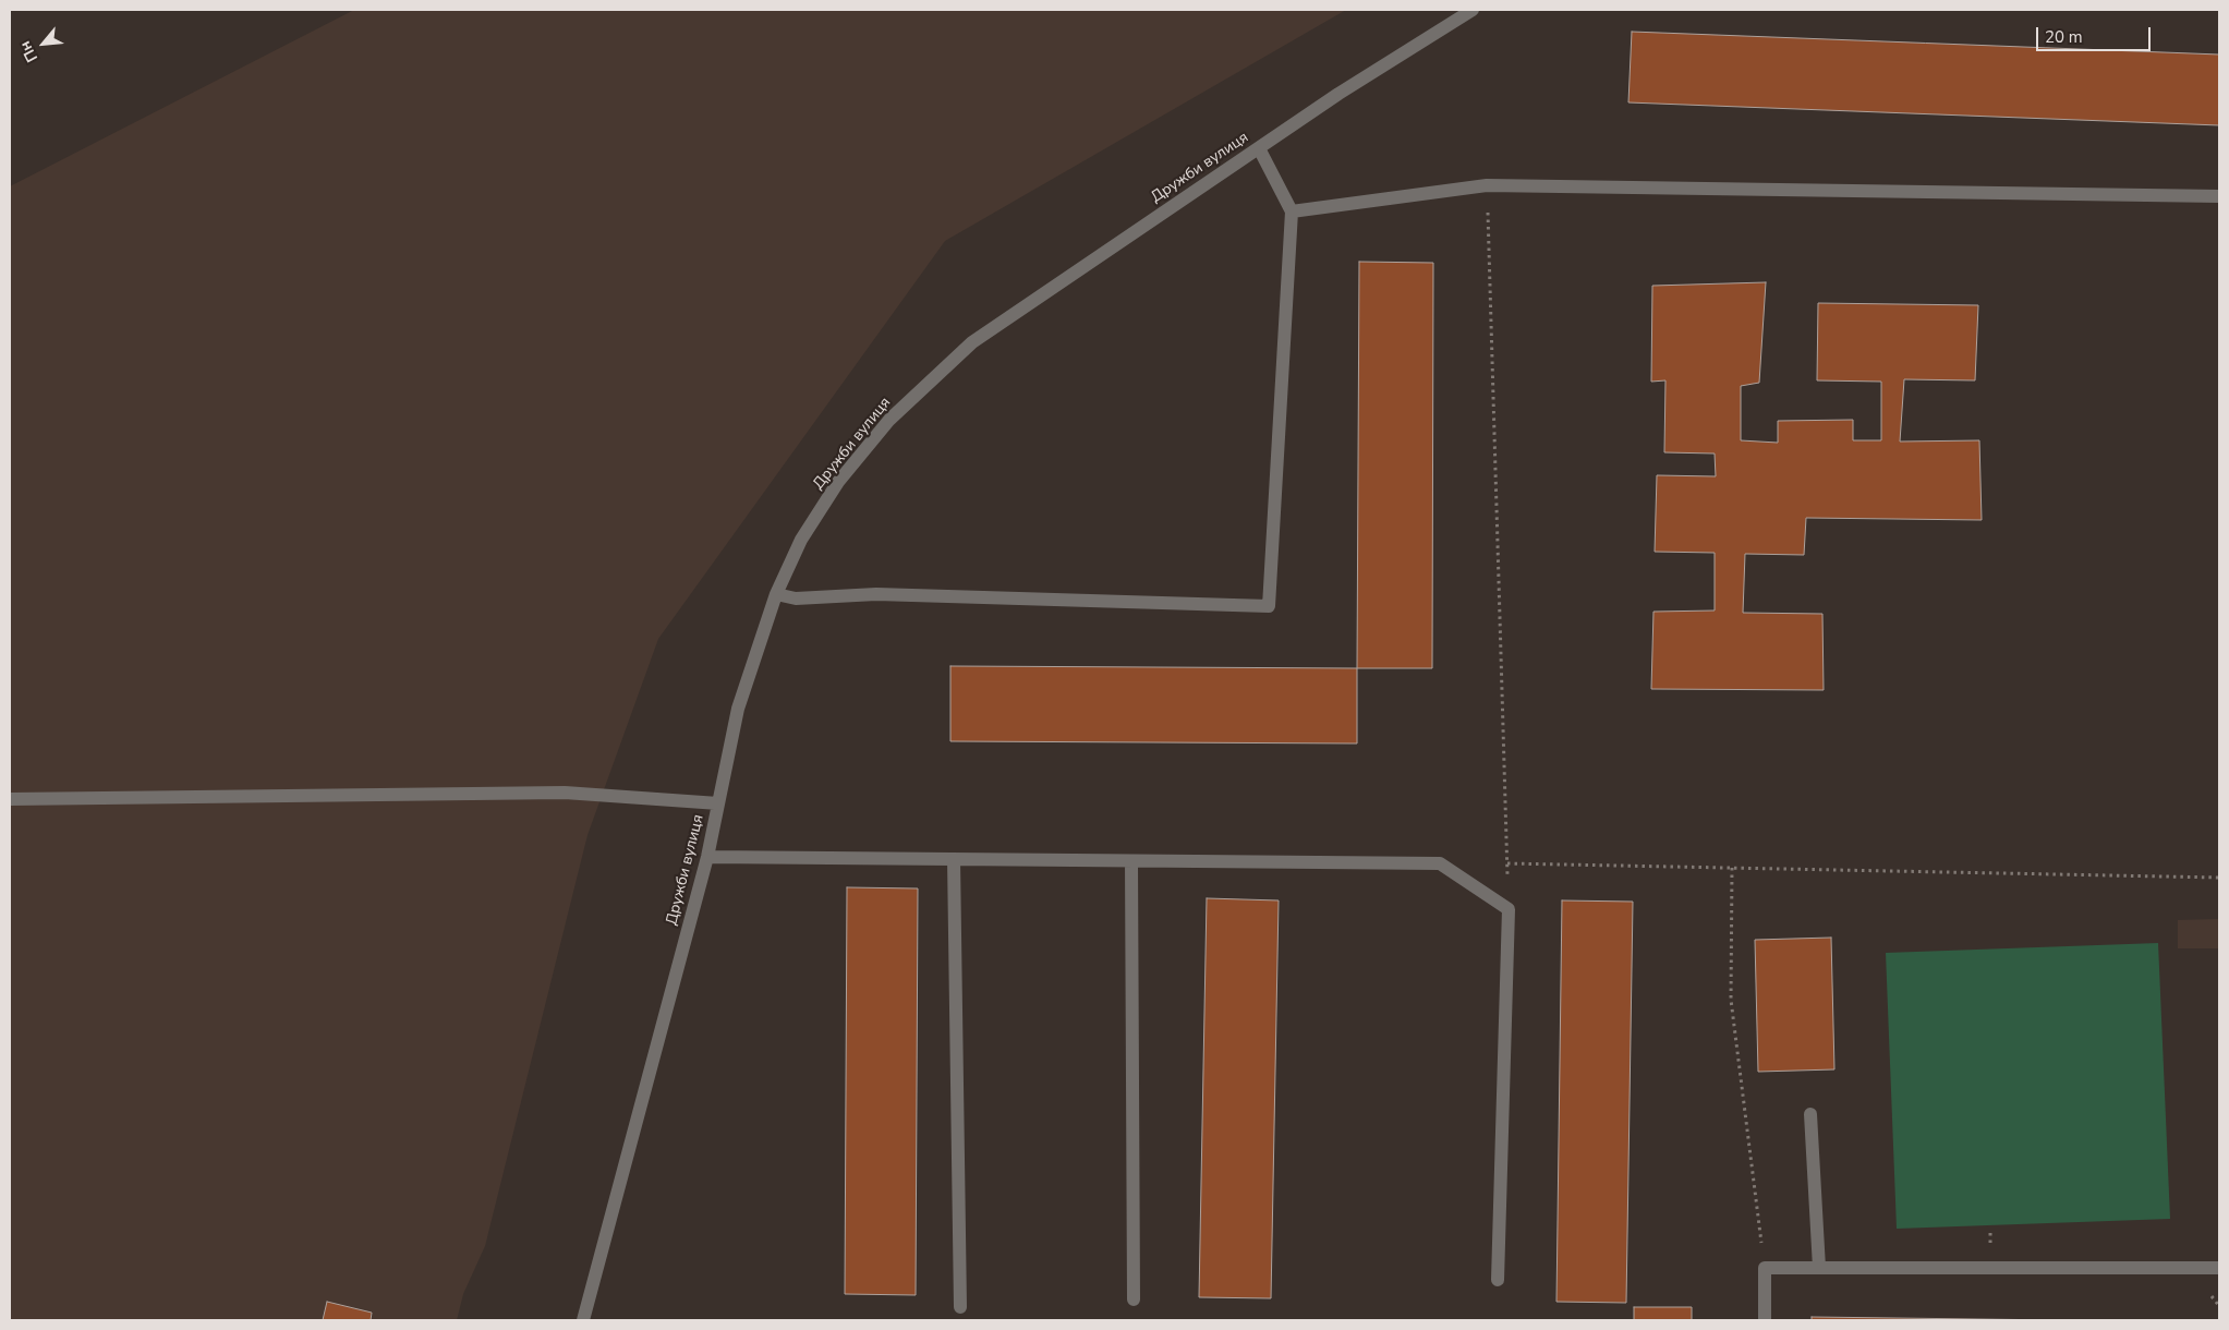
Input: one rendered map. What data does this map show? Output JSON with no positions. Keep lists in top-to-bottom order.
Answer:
{
  "streets": {
    "street": ["Дружби вулиця"]
  },
  "scale_bar": "20 m",
  "north": "bottom left"
}
